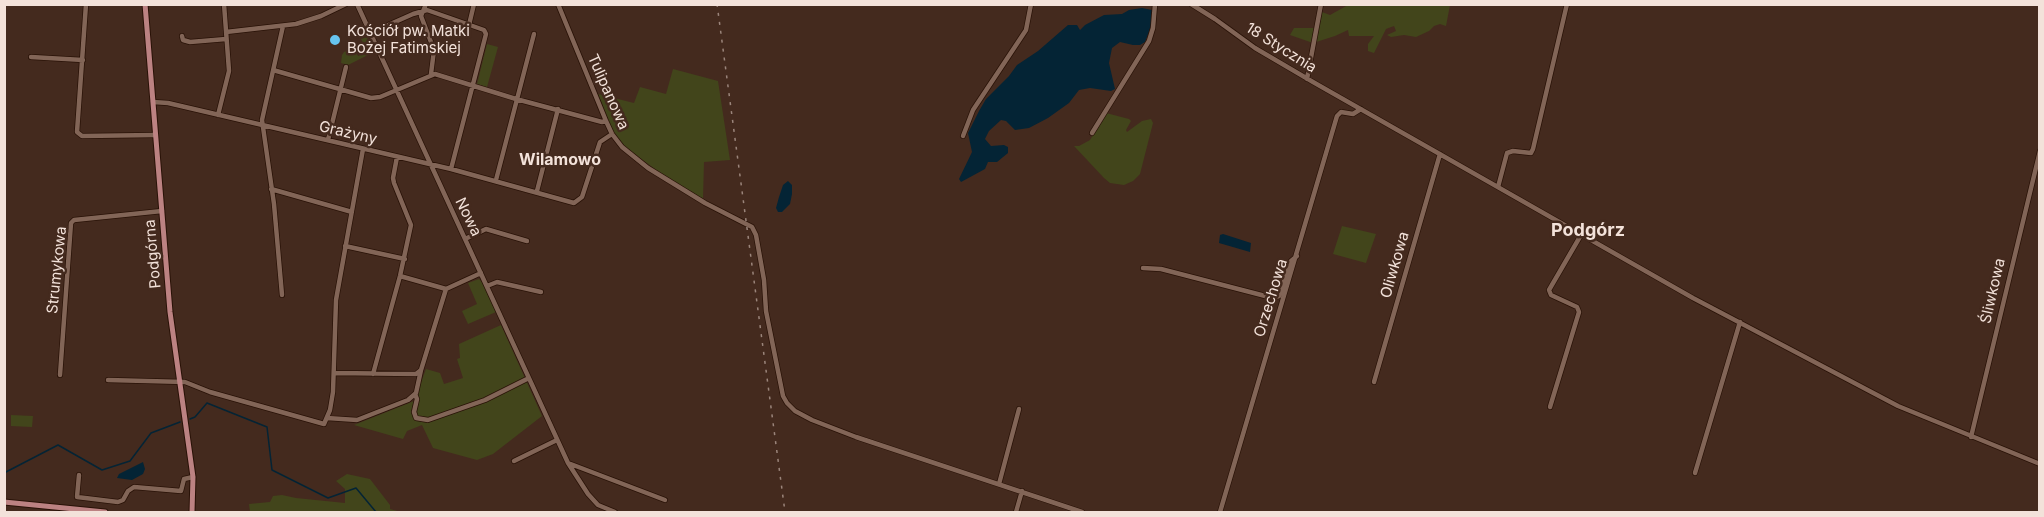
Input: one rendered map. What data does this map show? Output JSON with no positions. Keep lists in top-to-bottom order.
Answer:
{
  "streets": {
    "main road": ["Podgórna"],
    "street": [
      "18 Stycznia",
      "Tulipanowa",
      "Grażyny",
      "Nowa",
      "Oliwkowa",
      "Strumykowa",
      "Śliwkowa",
      "Orzechowa"
    ]
  },
  "crossings": [
    ["18 Stycznia", "Oliwkowa"],
    ["18 Stycznia", "Śliwkowa"],
    ["18 Stycznia", "Orzechowa"],
    ["Tulipanowa", "Grażyny"],
    ["Grażyny", "Nowa"],
    ["Grażyny", "Podgórna"],
    ["Podgórna", "Strumykowa"]
  ],
  "districts": ["Wilamowo", "Podgórz"],
  "places": ["Kościół pw. Matki Bożej Fatimskiej"]
}
